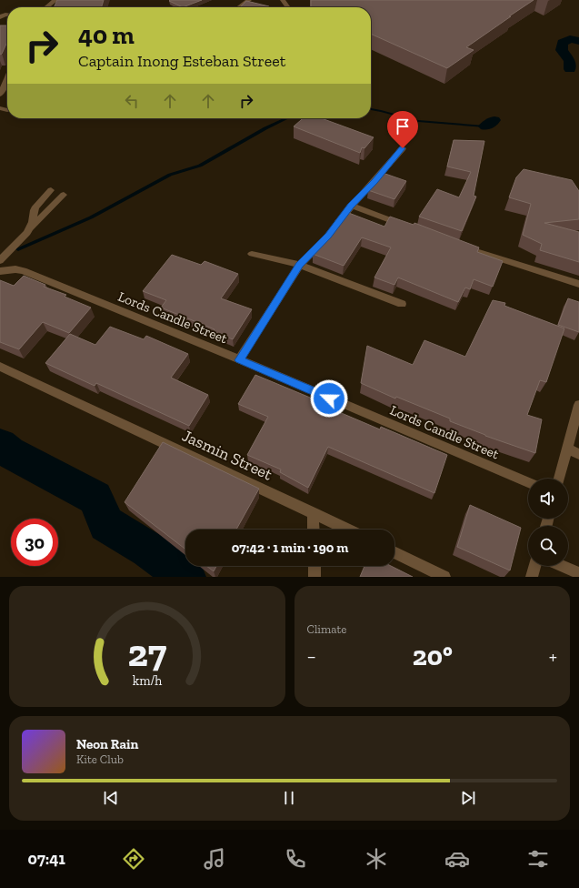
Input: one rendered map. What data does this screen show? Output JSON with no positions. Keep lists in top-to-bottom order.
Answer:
{
  "streets": {
    "street": ["Lords Candle Street", "Jasmin Street"]
  },
  "page": {
    "turn": ["40 m", "Captain Inong Esteban Street"],
    "limit": "30",
    "trip": "07:42 · 1 min · 190 m",
    "tile": "Climate",
    "heat": ["−", "20°", "+"],
    "song": ["Neon Rain", "Kite Club"],
    "tabs": "07:41",
    "gauge": ["27", "km/h"]
  }
}
